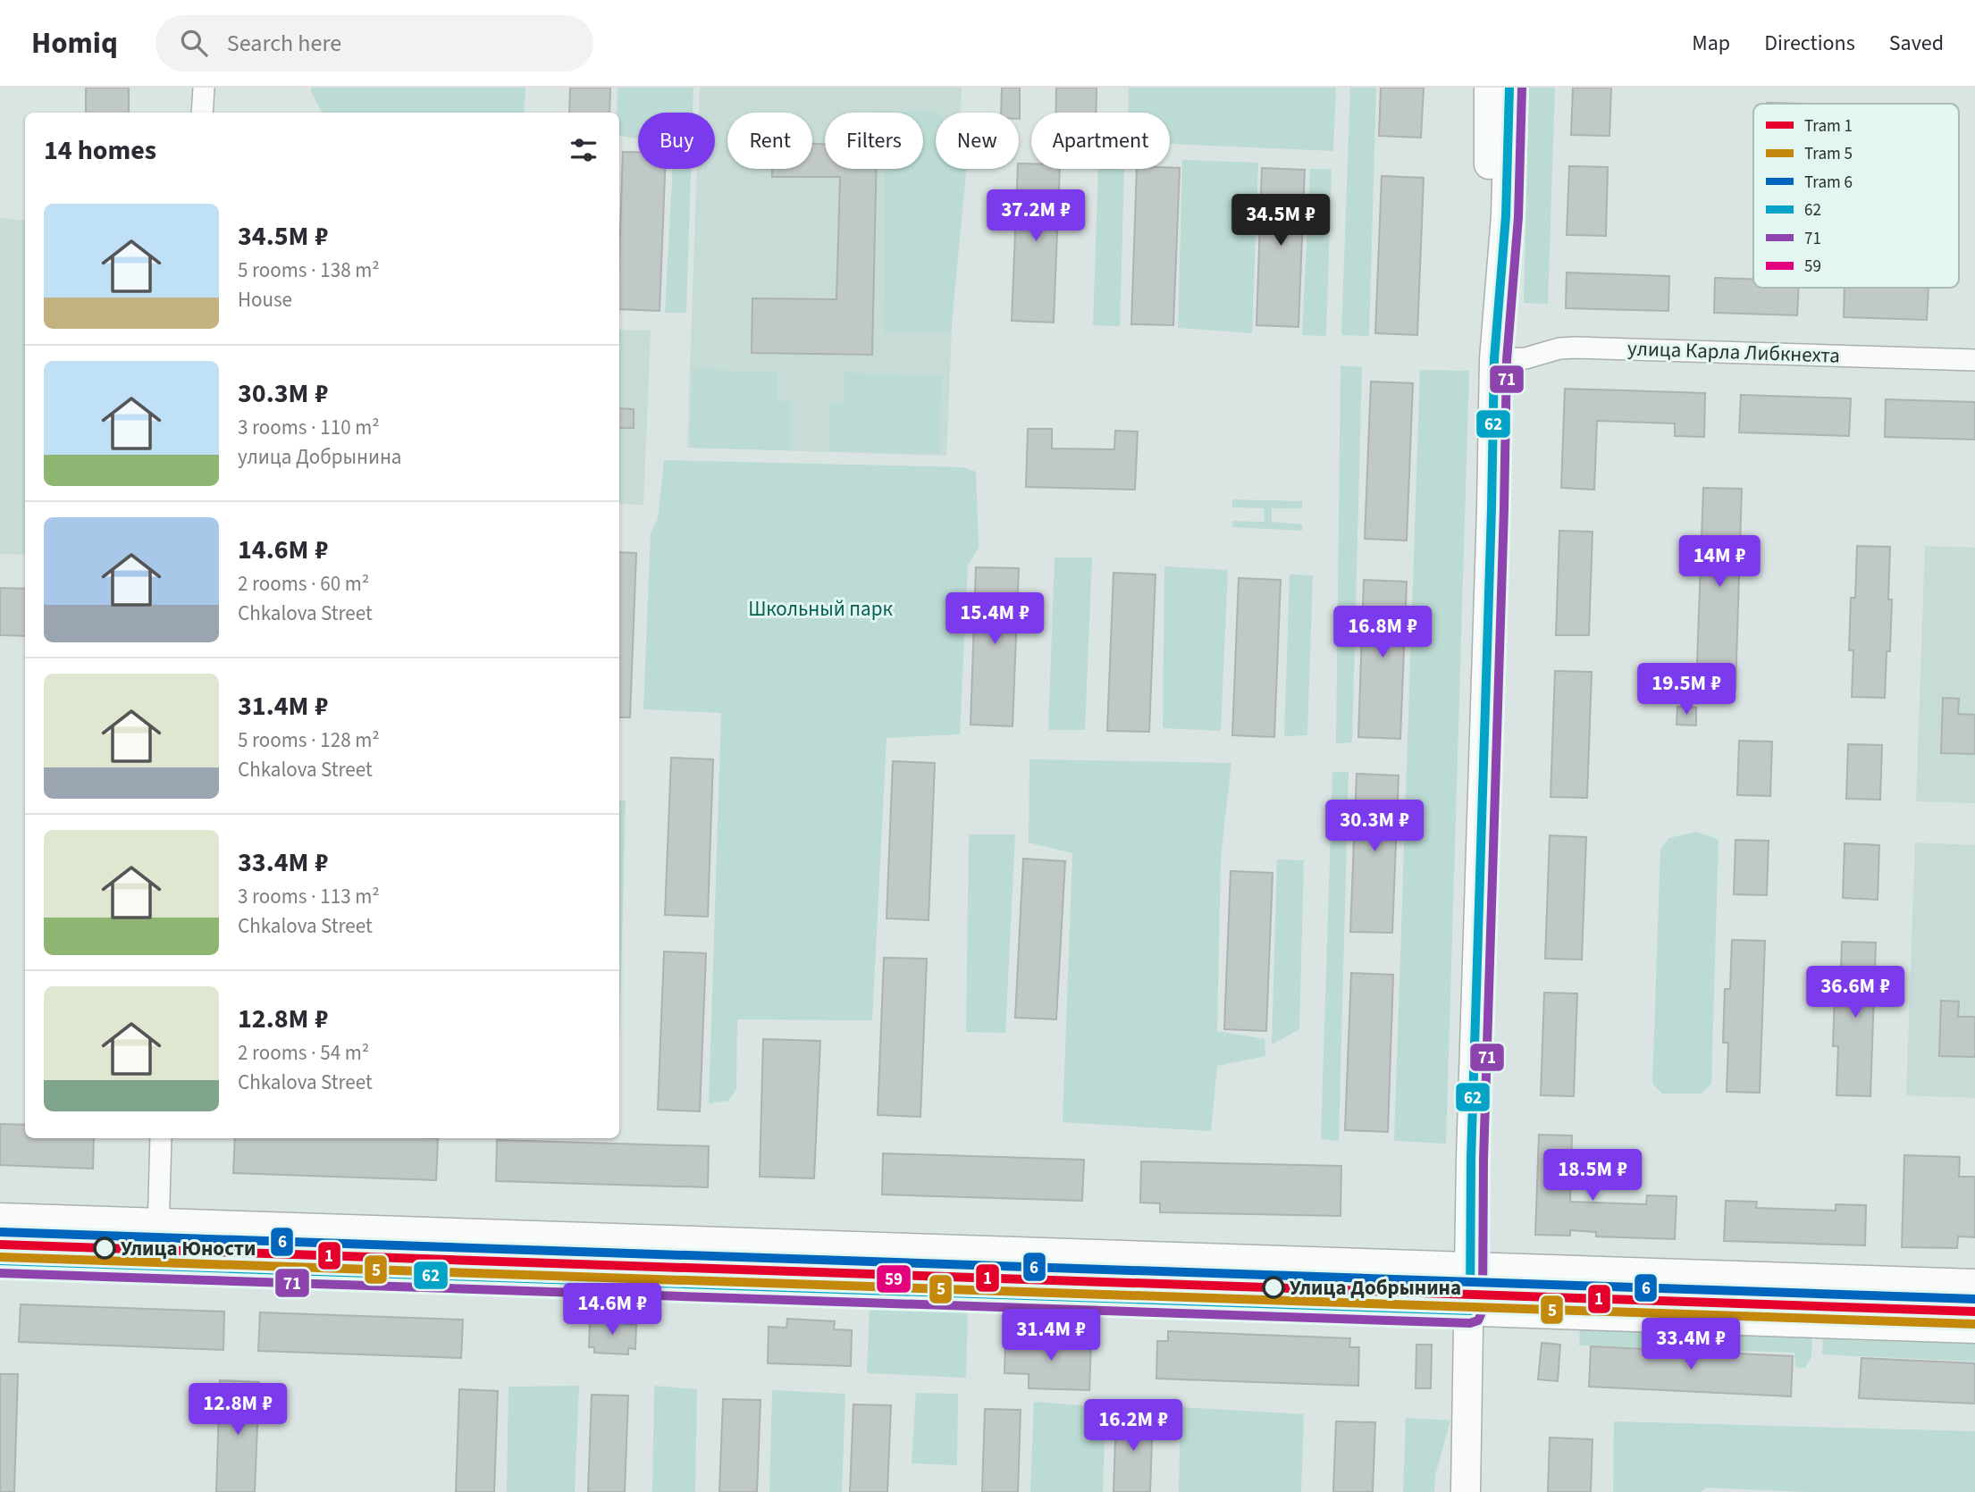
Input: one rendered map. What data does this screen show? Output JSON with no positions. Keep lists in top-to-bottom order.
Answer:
{
  "streets": {
    "street": ["улица Карла Либкнехта"]
  },
  "parks": ["Школьный парк"],
  "places": ["Улица Юности", "Улица Добрынина"],
  "lines": [
    "transit line 62",
    "transit line 71",
    "tram line 6",
    "tram line 1",
    "transit line 59",
    "tram line 5"
  ],
  "legend": [
    "Tram 1",
    "Tram 5",
    "Tram 6",
    "62",
    "71",
    "59"
  ],
  "page": {
    "header": "Homiq",
    "search": "Search here",
    "nav": ["Map", "Directions", "Saved"],
    "chip": [
      "Buy",
      "Rent",
      "Filters",
      "New",
      "Apartment"
    ],
    "heading": "14 homes",
    "list": [
      {
        "name": "34.5M ₽",
        "note": "5 rooms · 138 m² · House"
      },
      {
        "name": "30.3M ₽",
        "note": "3 rooms · 110 m² · улица Добрынина"
      },
      {
        "name": "14.6M ₽",
        "note": "2 rooms · 60 m² · Chkalova Street"
      },
      {
        "name": "31.4M ₽",
        "note": "5 rooms · 128 m² · Chkalova Street"
      },
      {
        "name": "33.4M ₽",
        "note": "3 rooms · 113 m² · Chkalova Street"
      },
      {
        "name": "12.8M ₽",
        "note": "2 rooms · 54 m² · Chkalova Street"
      }
    ],
    "price": [
      "37.2M ₽",
      "34.5M ₽",
      "14M ₽",
      "15.4M ₽",
      "16.8M ₽",
      "19.5M ₽",
      "30.3M ₽",
      "36.6M ₽",
      "18.5M ₽",
      "14.6M ₽",
      "31.4M ₽",
      "33.4M ₽",
      "12.8M ₽",
      "16.2M ₽"
    ]
  }
}
